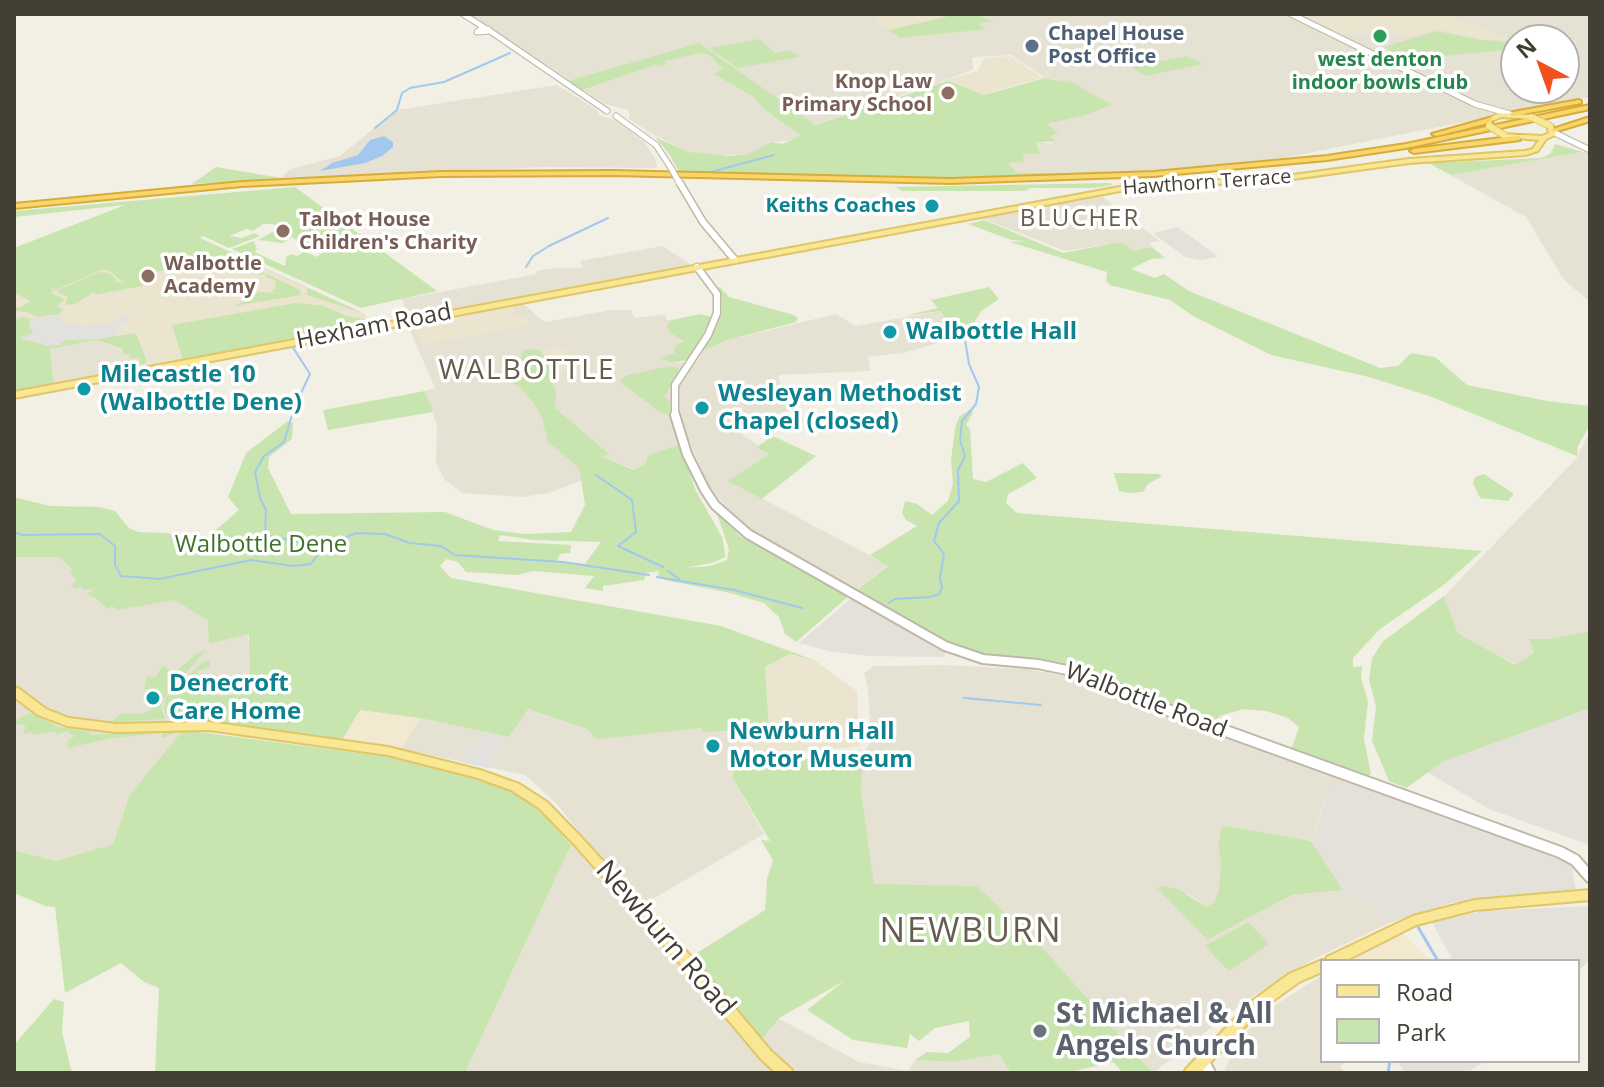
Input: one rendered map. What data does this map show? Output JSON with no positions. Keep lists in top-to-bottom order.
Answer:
{
  "streets": {
    "main road": ["Hawthorn Terrace", "Hexham Road", "Newburn Road"],
    "street": ["Walbottle Road"]
  },
  "crossings": [
    ["Hawthorn Terrace", "Hexham Road"],
    ["Hexham Road", "Walbottle Road"]
  ],
  "districts": ["BLUCHER", "WALBOTTLE", "NEWBURN"],
  "parks": ["Walbottle Dene"],
  "places": [
    "west denton indoor bowls club",
    "Chapel House Post Office",
    "Knop Law Primary School",
    "Keiths Coaches",
    "Talbot House Children's Charity",
    "Walbottle Academy",
    "Walbottle Hall",
    "Milecastle 10 (Walbottle Dene)",
    "Wesleyan Methodist Chapel (closed)",
    "Denecroft Care Home",
    "Newburn Hall Motor Museum",
    "St Michael & All Angels Church"
  ],
  "legend": ["Road", "Park"],
  "north": "top left"
}
